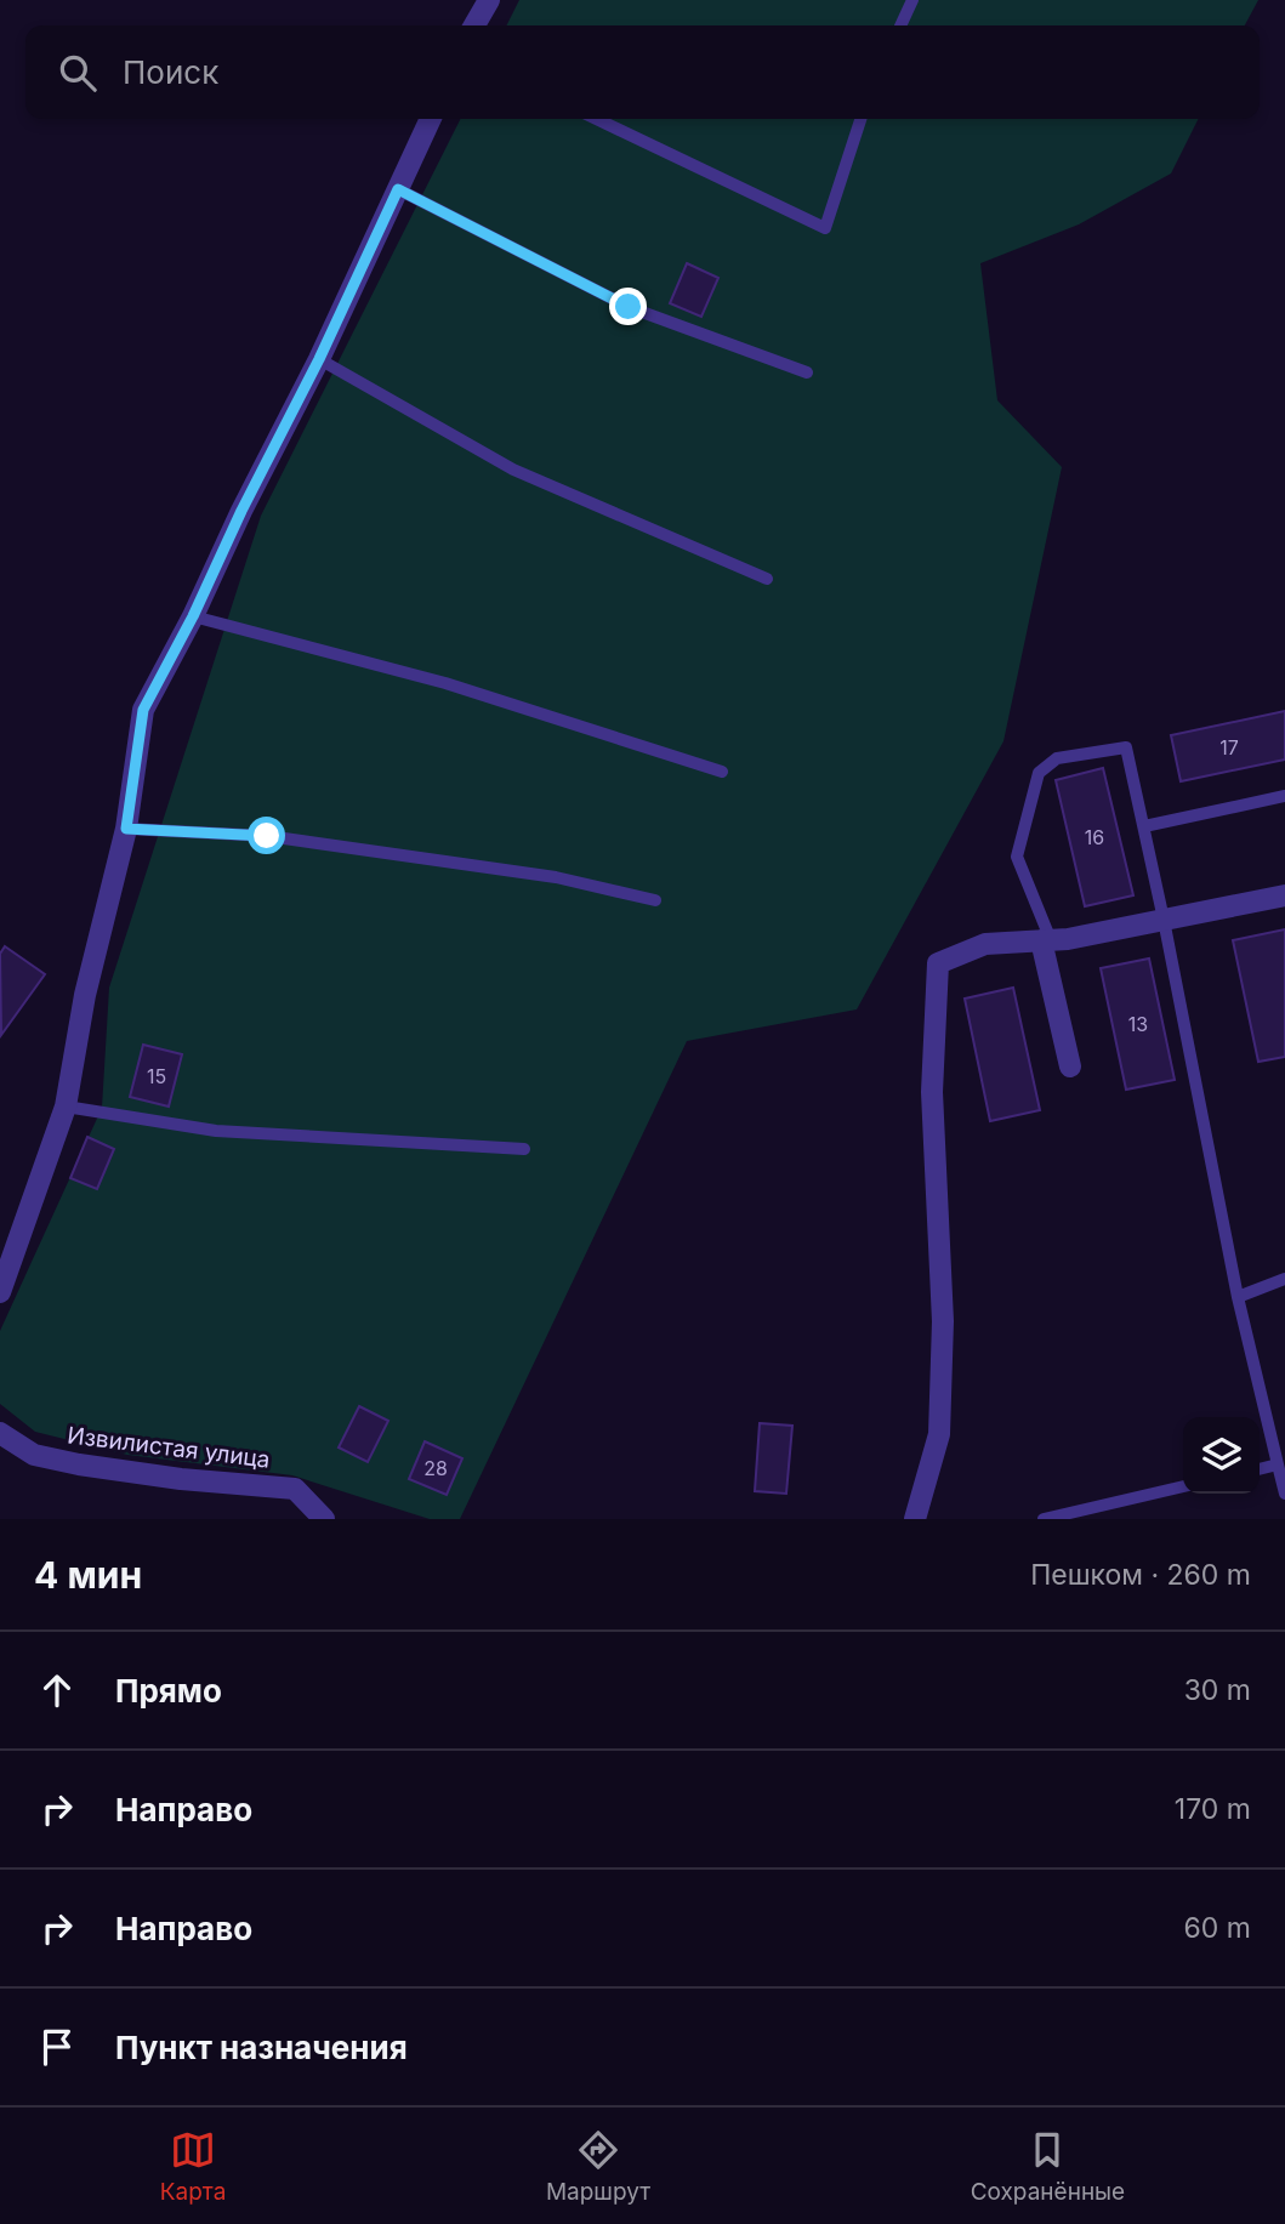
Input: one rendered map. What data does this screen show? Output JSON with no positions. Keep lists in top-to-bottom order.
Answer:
{
  "streets": {
    "street": ["Извилистая улица"]
  },
  "house_numbers": [
    "17",
    "16",
    "13",
    "15",
    "28"
  ],
  "page": {
    "search": "Поиск",
    "heading": ["4 мин", "Пешком · 260 m"],
    "list": [
      ["Прямо", "30 m"],
      ["Направо", "170 m"],
      ["Направо", "60 m"],
      "Пункт назначения"
    ],
    "nav": ["Карта", "Маршрут", "Сохранённые"]
  }
}
